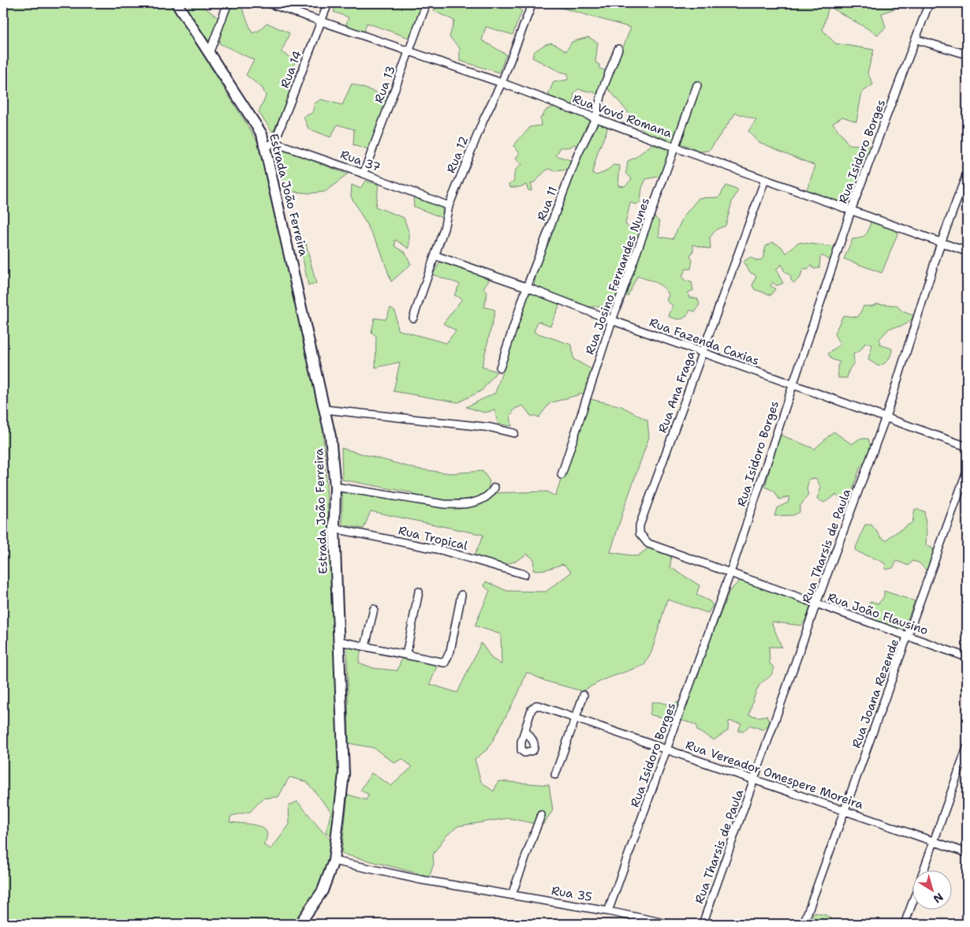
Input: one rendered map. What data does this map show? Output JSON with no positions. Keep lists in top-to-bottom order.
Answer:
{
  "streets": {
    "street": [
      "Rua 14",
      "Rua 13",
      "Rua Vovó Romana",
      "Rua Isidoro Borges",
      "Rua 12",
      "Rua 37",
      "Estrada João Ferreira",
      "Rua 11",
      "Rua Josino Fernandes Nunes",
      "Rua Fazenda Caxias",
      "Rua Ana Fraga",
      "Rua Tropical",
      "Rua Tharsis de Paula",
      "Rua João Flausino",
      "Rua Joana Rezende",
      "Rua Vereador Omespere Moreira",
      "Rua 35"
    ]
  },
  "crossings": [
    ["Rua 14", "Rua Vovó Romana"],
    ["Rua 14", "Rua 37"],
    ["Rua 14", "Estrada João Ferreira"],
    ["Rua 13", "Rua Vovó Romana"],
    ["Rua 13", "Rua 37"],
    ["Rua Vovó Romana", "Rua Isidoro Borges"],
    ["Rua Vovó Romana", "Rua 12"],
    ["Rua Vovó Romana", "Rua 11"],
    ["Rua Vovó Romana", "Rua Josino Fernandes Nunes"],
    ["Rua Vovó Romana", "Rua Ana Fraga"],
    ["Rua Vovó Romana", "Rua Tharsis de Paula"],
    ["Rua Isidoro Borges", "Rua Fazenda Caxias"],
    ["Rua Isidoro Borges", "Rua João Flausino"],
    ["Rua Isidoro Borges", "Rua Vereador Omespere Moreira"],
    ["Rua Isidoro Borges", "Rua 35"],
    ["Rua 12", "Rua 37"],
    ["Rua 12", "Rua Fazenda Caxias"],
    ["Rua 37", "Estrada João Ferreira"],
    ["Estrada João Ferreira", "Rua Tropical"],
    ["Estrada João Ferreira", "Rua 35"],
    ["Rua 11", "Rua Fazenda Caxias"],
    ["Rua Josino Fernandes Nunes", "Rua Fazenda Caxias"],
    ["Rua Fazenda Caxias", "Rua Ana Fraga"],
    ["Rua Fazenda Caxias", "Rua Tharsis de Paula"],
    ["Rua Ana Fraga", "Rua João Flausino"],
    ["Rua Tharsis de Paula", "Rua João Flausino"],
    ["Rua Tharsis de Paula", "Rua Vereador Omespere Moreira"],
    ["Rua João Flausino", "Rua Joana Rezende"],
    ["Rua Joana Rezende", "Rua Vereador Omespere Moreira"]
  ],
  "north": "bottom right"
}
